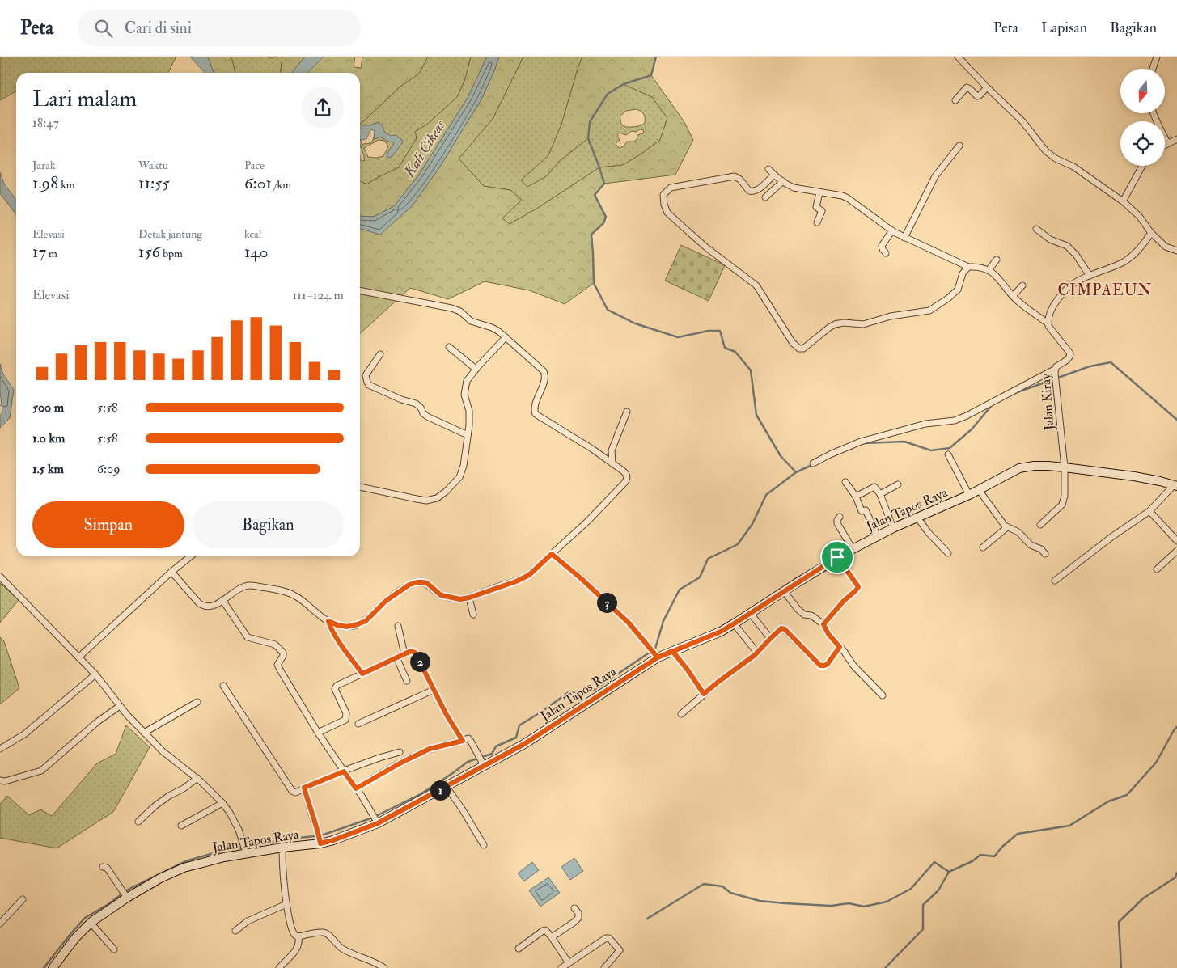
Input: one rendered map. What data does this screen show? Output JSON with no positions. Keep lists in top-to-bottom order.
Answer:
{
  "streets": {
    "main road": ["Jalan Tapos Raya"],
    "street": ["Jalan Kiray"]
  },
  "crossings": [
    ["Jalan Kiray", "Jalan Tapos Raya"]
  ],
  "districts": ["CIMPAEUN"],
  "water": ["Kali Cikeas"],
  "north": "bottom",
  "page": {
    "header": "Peta",
    "search": "Cari di sini",
    "nav": ["Peta", "Lapisan", "Bagikan"],
    "heading": ["Lari malam", "18:47"],
    "stats": [
      ["Jarak", "1.98 km"],
      ["Waktu", "11:55"],
      ["Pace", "6:01 /km"],
      ["Elevasi", "17 m"],
      ["Detak jantung", "156 bpm"],
      ["kcal", "140"]
    ],
    "chart": ["Elevasi", "111–124 m"],
    "list": [
      {
        "name": "500 m",
        "note": "5:58"
      },
      {
        "name": "1.0 km",
        "note": "5:58"
      },
      {
        "name": "1.5 km",
        "note": "6:09"
      }
    ],
    "buttons": ["Simpan", "Bagikan"],
    "pins": ["3", "2", "1"]
  }
}
